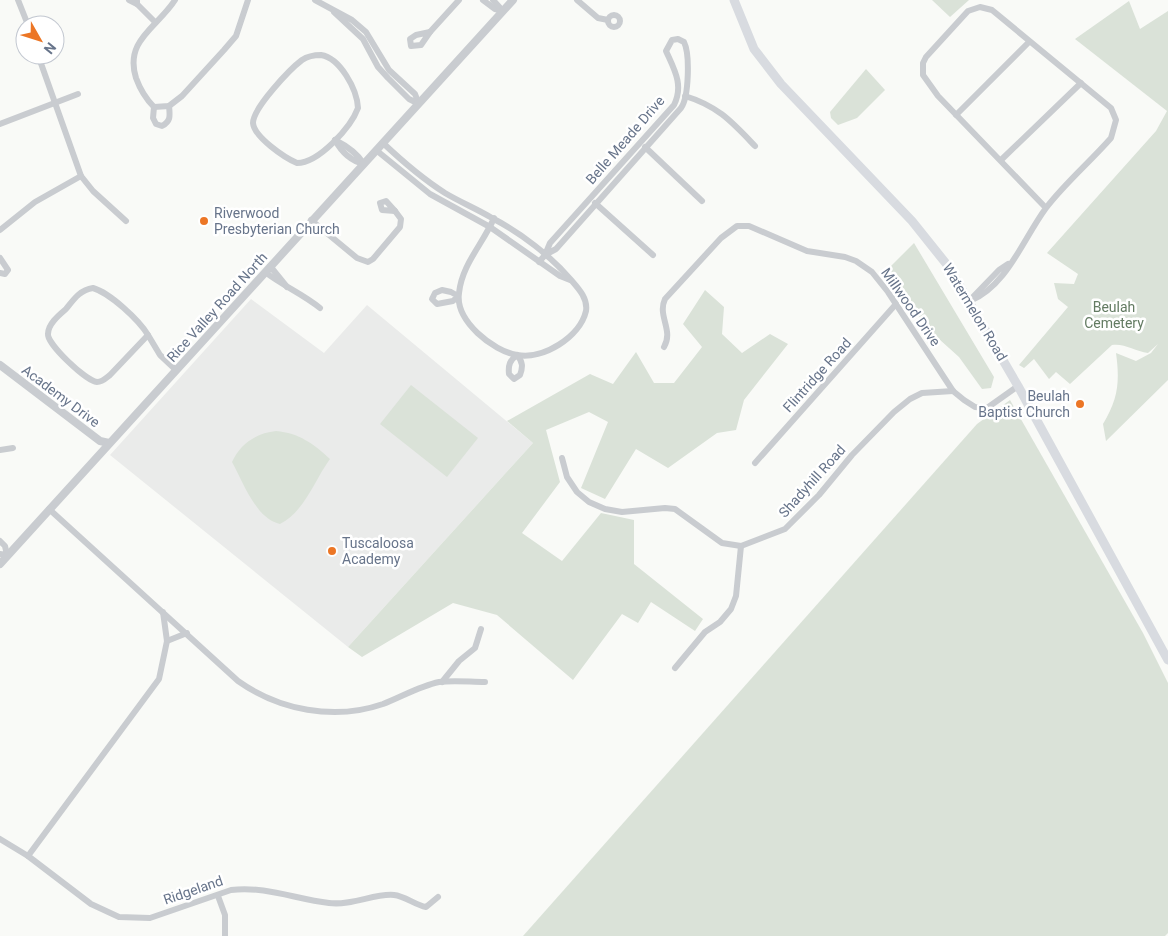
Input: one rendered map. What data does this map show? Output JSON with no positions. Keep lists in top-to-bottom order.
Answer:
{
  "streets": {
    "main road": ["Watermelon Road"],
    "street": [
      "Belle Meade Drive",
      "Rice Valley Road North",
      "Millwood Drive",
      "Flintridge Road",
      "Academy Drive",
      "Shadyhill Road",
      "Ridgeland"
    ]
  },
  "crossings": [
    ["Rice Valley Road North", "Academy Drive"],
    ["Millwood Drive", "Watermelon Road"],
    ["Millwood Drive", "Flintridge Road"],
    ["Millwood Drive", "Shadyhill Road"]
  ],
  "parks": ["Beulah Cemetery"],
  "places": ["Riverwood Presbyterian Church", "Beulah Baptist Church", "Tuscaloosa Academy"],
  "north": "bottom right"
}
